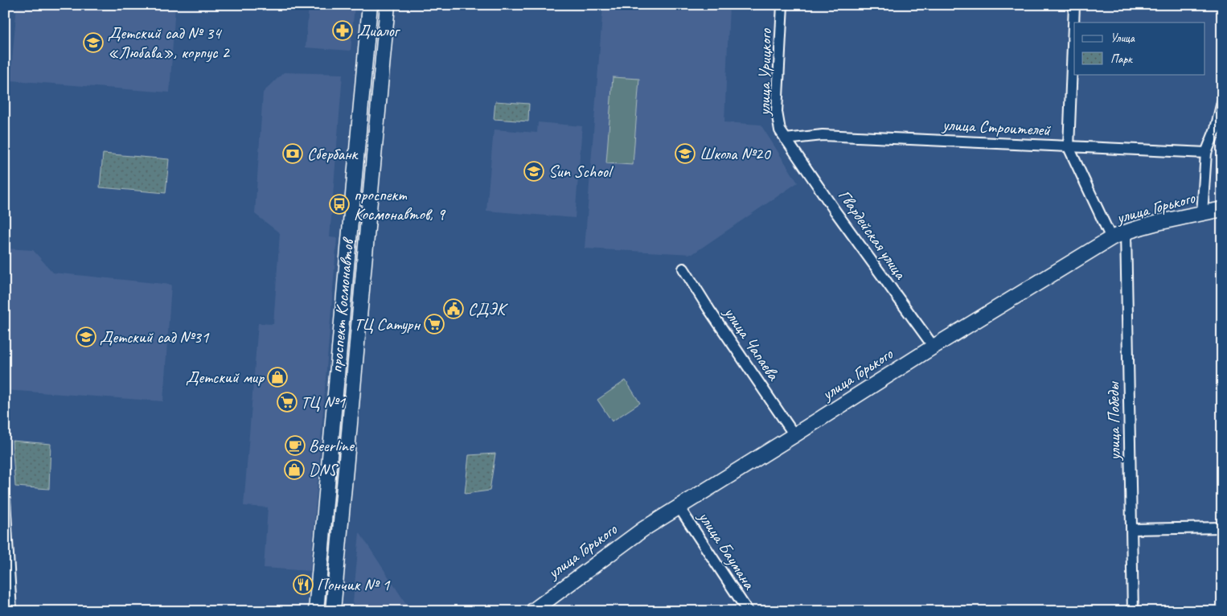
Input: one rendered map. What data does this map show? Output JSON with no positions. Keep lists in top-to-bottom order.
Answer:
{
  "streets": {
    "main road": ["улица Горького", "проспект Космонавтов"],
    "street": [
      "улица Урицкого",
      "улица Строителей",
      "Гвардейская улица",
      "улица Чапаева",
      "улица Победы",
      "улица Баумана"
    ]
  },
  "crossings": [
    ["улица Урицкого", "улица Строителей"],
    ["улица Урицкого", "Гвардейская улица"],
    ["улица Строителей", "Гвардейская улица"],
    ["улица Горького", "Гвардейская улица"],
    ["улица Горького", "улица Чапаева"],
    ["улица Горького", "улица Победы"],
    ["улица Горького", "улица Баумана"]
  ],
  "places": {
    "pharmacy": ["Диалог"],
    "school or university": [
      "Детский сад № 34 «Любава», корпус 2",
      "Школа №20",
      "Sun School",
      "Детский сад №31"
    ],
    "bank": ["Сбербанк"],
    "bus stop": ["проспект Космонавтов, 9"],
    "public building": ["СДЭК"],
    "supermarket": ["ТЦ Сатурн", "ТЦ №1"],
    "shop": ["Детский мир", "DNS"],
    "cafe": ["Beerline"],
    "restaurant": ["Пончик № 1"]
  },
  "legend": ["Улица", "Парк"]
}
